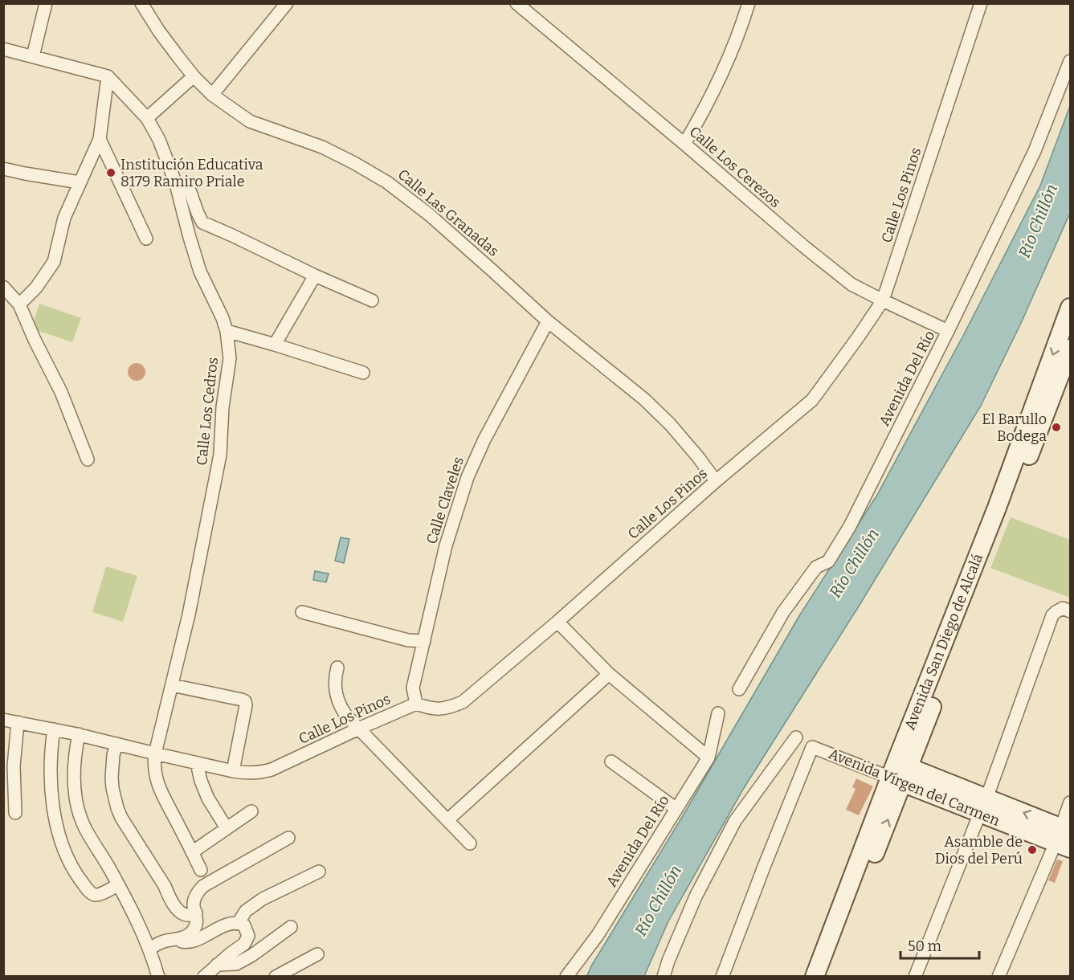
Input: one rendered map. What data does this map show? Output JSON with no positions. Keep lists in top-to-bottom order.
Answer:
{
  "streets": {
    "main road": ["Avenida San Diego de Alcalá", "Avenida Vírgen del Carmen"],
    "street": [
      "Calle Los Cerezos",
      "Calle Los Pinos",
      "Calle Las Granadas",
      "Avenida Del Río",
      "Calle Los Cedros",
      "Calle Claveles"
    ]
  },
  "crossings": [
    ["Calle Los Cerezos", "Calle Los Pinos"],
    ["Calle Los Cerezos", "Avenida Del Río"],
    ["Calle Los Pinos", "Calle Las Granadas"],
    ["Calle Los Pinos", "Calle Los Cedros"],
    ["Calle Los Pinos", "Calle Claveles"],
    ["Calle Las Granadas", "Calle Claveles"],
    ["Avenida San Diego de Alcalá", "Avenida Vírgen del Carmen"]
  ],
  "water": ["Río Chillón"],
  "places": ["Institución Educativa 8179 Ramiro Priale", "El Barullo Bodega", "Asamble de Dios del Perú"],
  "scale_bar": "50 m"
}
